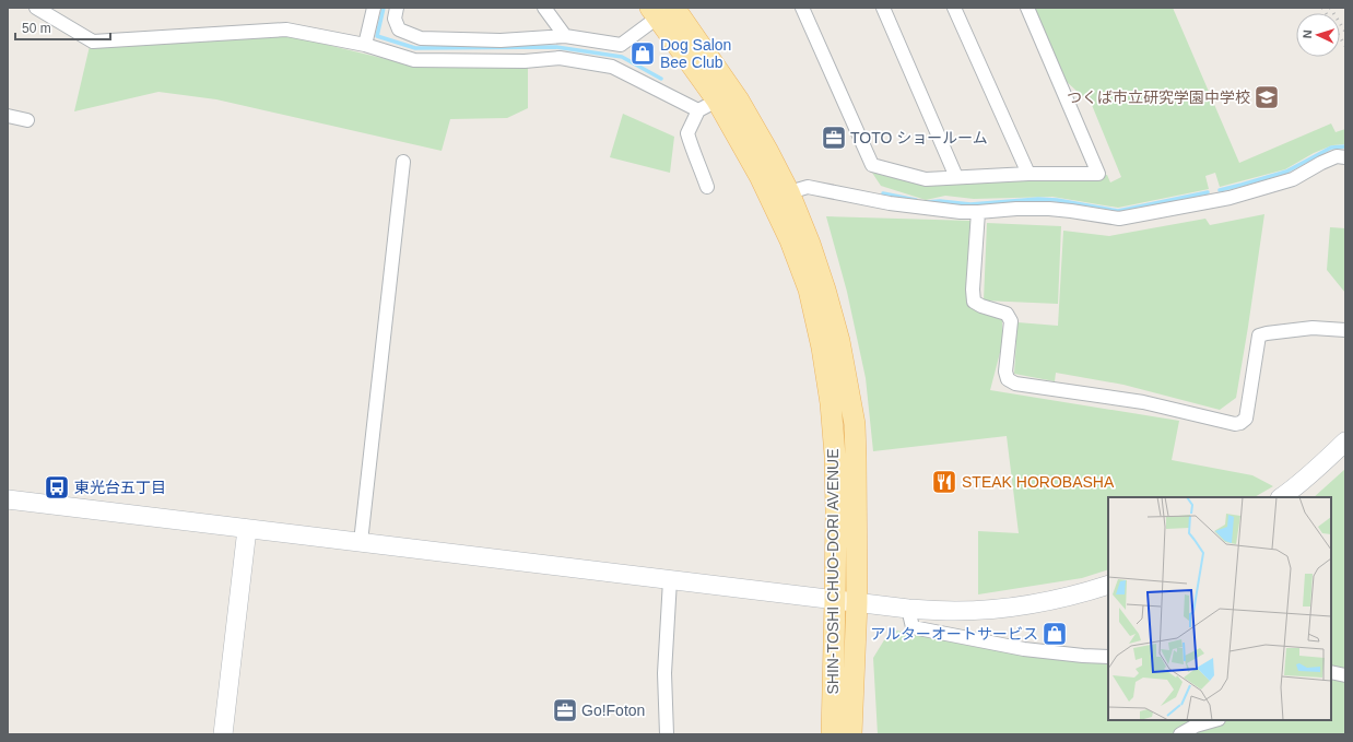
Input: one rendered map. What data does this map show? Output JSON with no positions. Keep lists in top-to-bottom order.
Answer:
{
  "streets": {
    "main road": ["SHIN-TOSHI CHUO-DORI AVENUE"]
  },
  "places": {
    "shop": ["Dog Salon Bee Club", "アルターオートサービス"],
    "school or university": ["つくば市立研究学園中学校"],
    "office": ["TOTO ショールーム", "Go!Foton"],
    "restaurant": ["STEAK HOROBASHA"],
    "bus stop": ["東光台五丁目"]
  },
  "scale_bar": "50 m",
  "north": "left"
}
